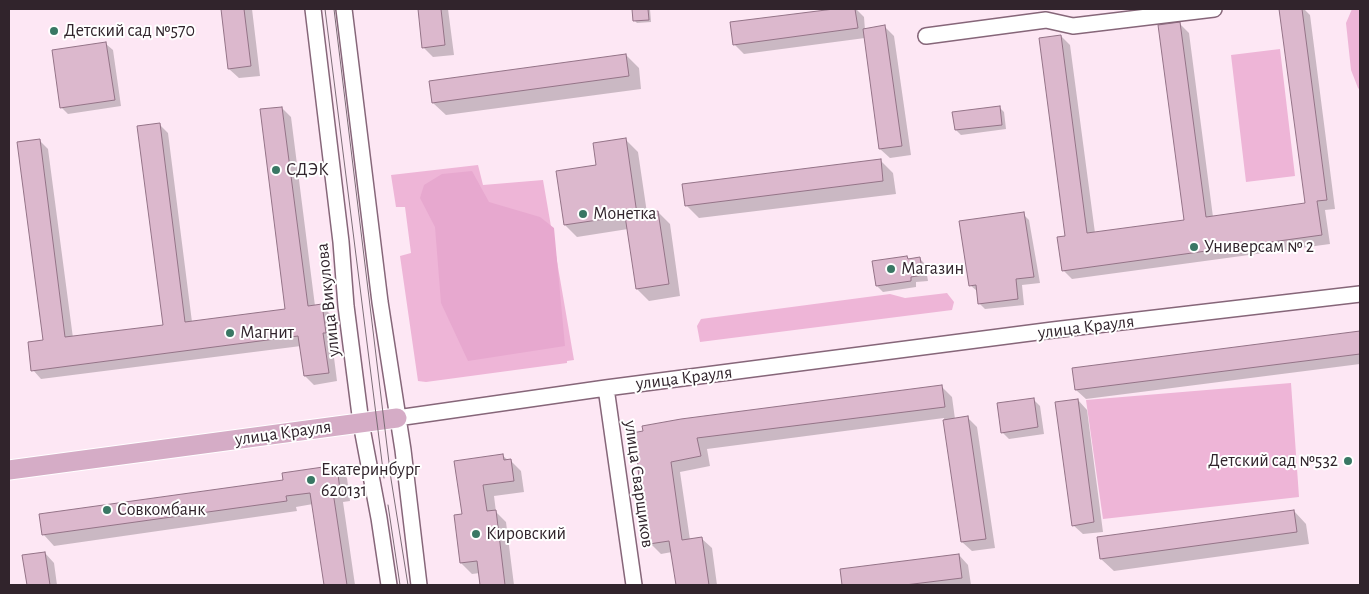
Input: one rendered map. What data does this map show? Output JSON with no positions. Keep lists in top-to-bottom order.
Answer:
{
  "streets": {
    "main road": ["улица Крауля"],
    "street": ["улица Викулова", "улица Сварщиков"]
  },
  "crossings": [
    ["улица Викулова", "улица Крауля"],
    ["улица Крауля", "улица Сварщиков"]
  ],
  "places": [
    "Детский сад №570",
    "СДЭК",
    "Монетка",
    "Универсам № 2",
    "Магазин",
    "Магнит",
    "Детский сад №532",
    "Екатеринбург 620131",
    "Совкомбанк",
    "Кировский"
  ]
}
